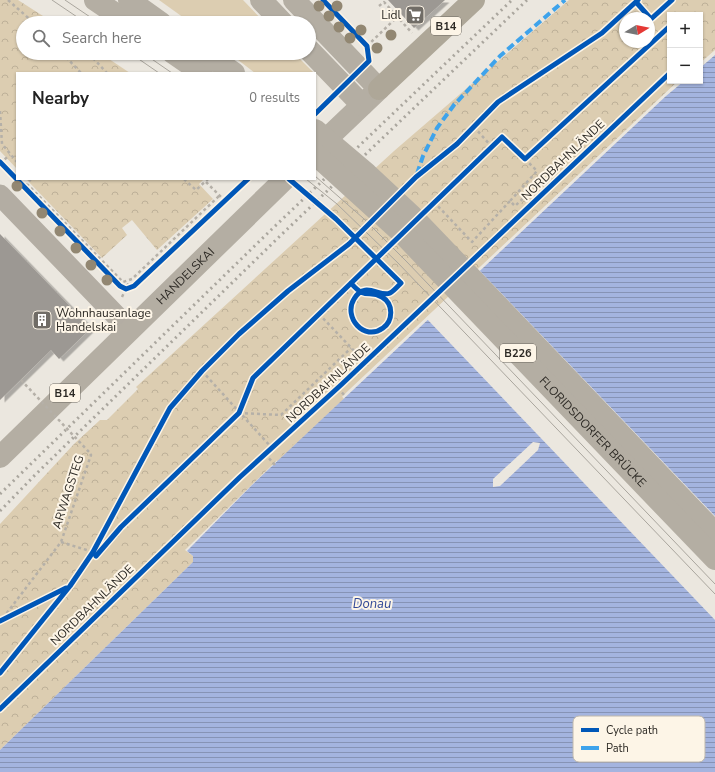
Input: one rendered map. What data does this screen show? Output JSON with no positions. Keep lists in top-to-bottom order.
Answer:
{
  "streets": {
    "highway": ["B14"],
    "main road": ["HANDELSKAI", "B226", "FLORIDSDORFER BRÜCKE"],
    "path": ["ARWAGSTEG"],
    "cycle path": ["NORDBAHNLÄNDE"]
  },
  "water": ["Donau"],
  "places": {
    "supermarket": ["Lidl"],
    "building": ["Wohnhausanlage Handelskai"]
  },
  "legend": ["Cycle path", "Path"],
  "north": "right",
  "page": {
    "map_buttons": ["+", "−"],
    "search": "Search here",
    "heading": ["Nearby", "0 results"]
  }
}
